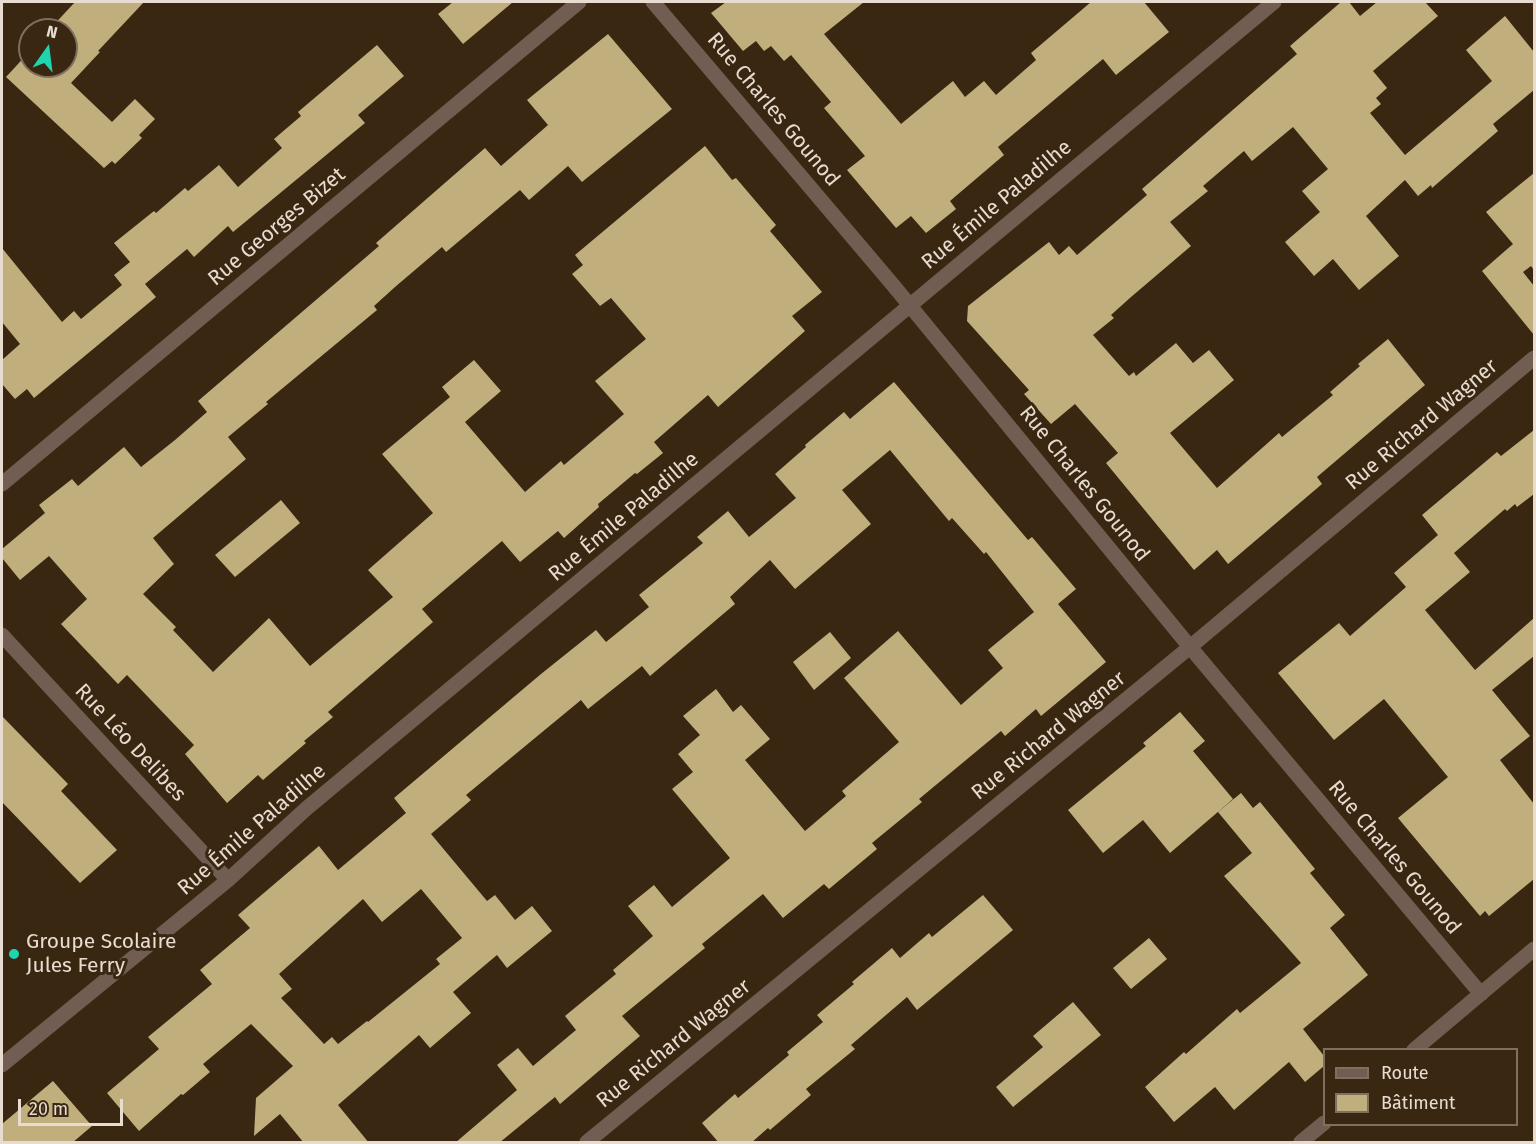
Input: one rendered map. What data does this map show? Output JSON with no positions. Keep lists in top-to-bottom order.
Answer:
{
  "streets": {
    "street": [
      "Rue Charles Gounod",
      "Rue Émile Paladilhe",
      "Rue Georges Bizet",
      "Rue Richard Wagner",
      "Rue Léo Delibes"
    ]
  },
  "crossings": [
    ["Rue Charles Gounod", "Rue Émile Paladilhe"],
    ["Rue Charles Gounod", "Rue Richard Wagner"],
    ["Rue Émile Paladilhe", "Rue Léo Delibes"]
  ],
  "places": ["Groupe Scolaire Jules Ferry"],
  "legend": ["Route", "Bâtiment"],
  "scale_bar": "20 m",
  "north": "top"
}
